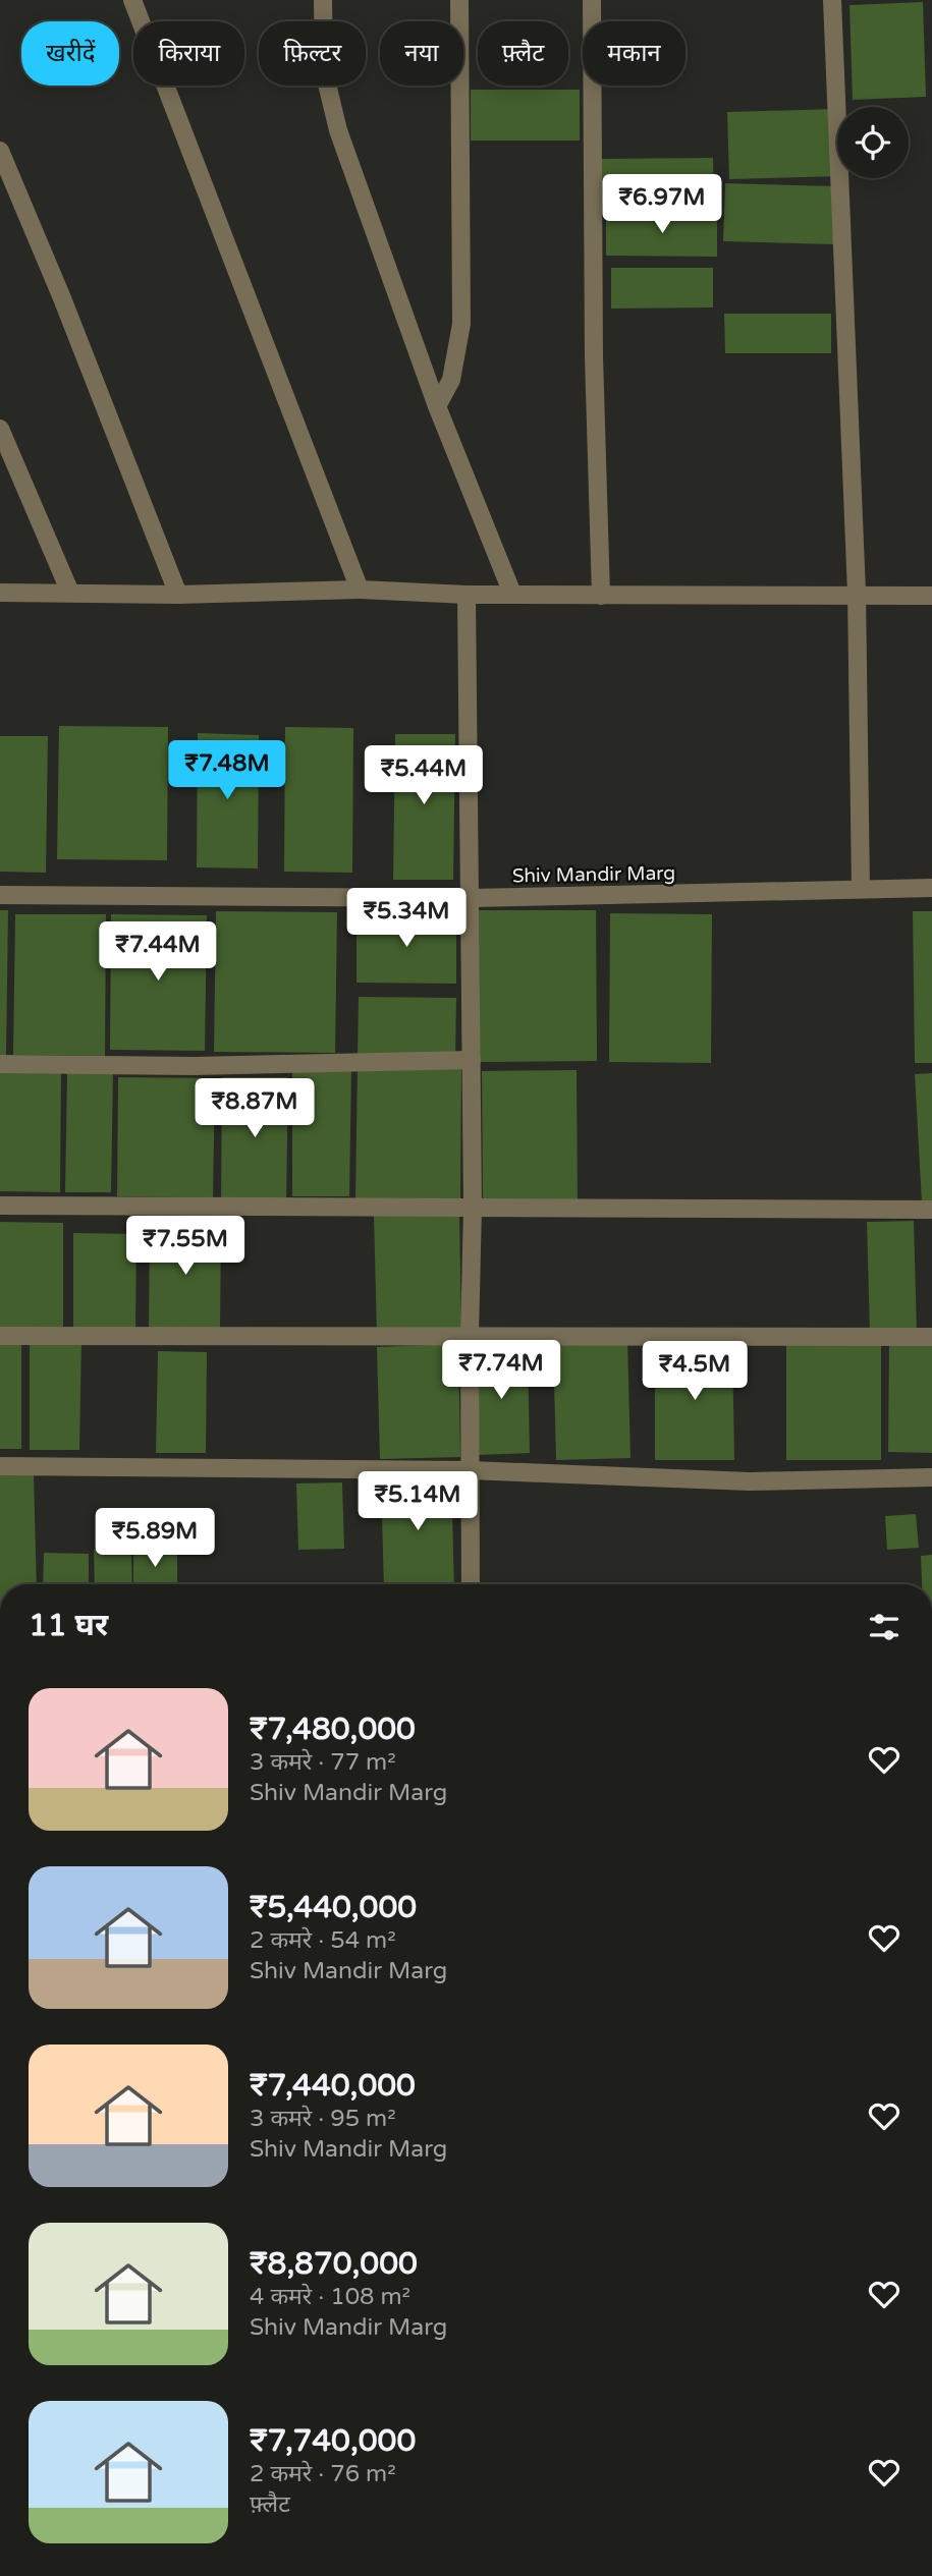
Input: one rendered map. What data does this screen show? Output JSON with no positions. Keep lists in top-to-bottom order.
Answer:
{
  "streets": {
    "street": ["Shiv Mandir Marg"]
  },
  "page": {
    "chip": [
      "खरीदें",
      "किराया",
      "फ़िल्टर",
      "नया",
      "फ़्लैट",
      "मकान"
    ],
    "price": [
      "₹6.97M",
      "₹7.48M",
      "₹5.44M",
      "₹5.34M",
      "₹7.44M",
      "₹8.87M",
      "₹7.55M",
      "₹7.74M",
      "₹4.5M",
      "₹5.14M",
      "₹5.89M"
    ],
    "heading": "11 घर",
    "list": [
      {
        "name": "₹7,480,000",
        "note": "3 कमरे · 77 m² · Shiv Mandir Marg"
      },
      {
        "name": "₹5,440,000",
        "note": "2 कमरे · 54 m² · Shiv Mandir Marg"
      },
      {
        "name": "₹7,440,000",
        "note": "3 कमरे · 95 m² · Shiv Mandir Marg"
      },
      {
        "name": "₹8,870,000",
        "note": "4 कमरे · 108 m² · Shiv Mandir Marg"
      },
      {
        "name": "₹7,740,000",
        "note": "2 कमरे · 76 m² · फ़्लैट"
      }
    ]
  }
}
